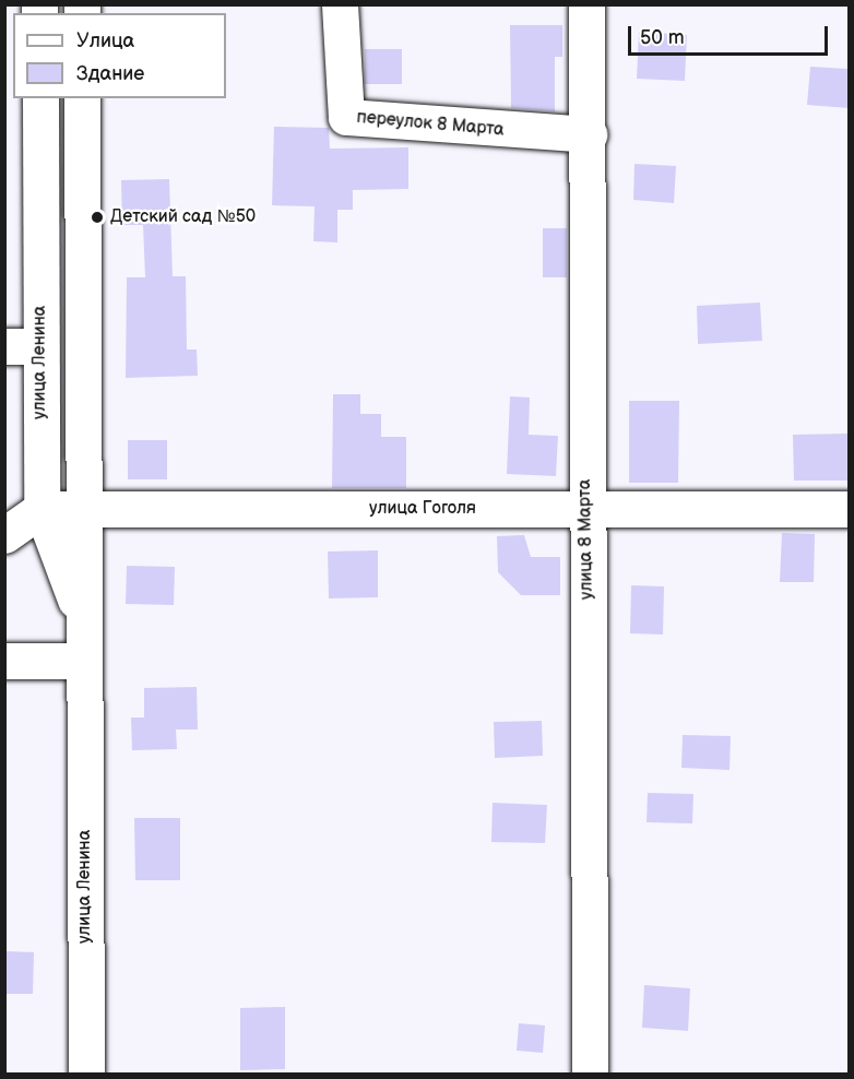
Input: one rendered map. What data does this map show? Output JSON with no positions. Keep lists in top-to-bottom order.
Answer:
{
  "streets": {
    "street": [
      "переулок 8 Марта",
      "улица Ленина",
      "улица Гоголя",
      "улица 8 Марта"
    ]
  },
  "crossings": [
    ["переулок 8 Марта", "улица 8 Марта"],
    ["улица Ленина", "улица Гоголя"],
    ["улица Гоголя", "улица 8 Марта"]
  ],
  "places": ["Детский сад №50"],
  "legend": ["Улица", "Здание"],
  "scale_bar": "50 m"
}
